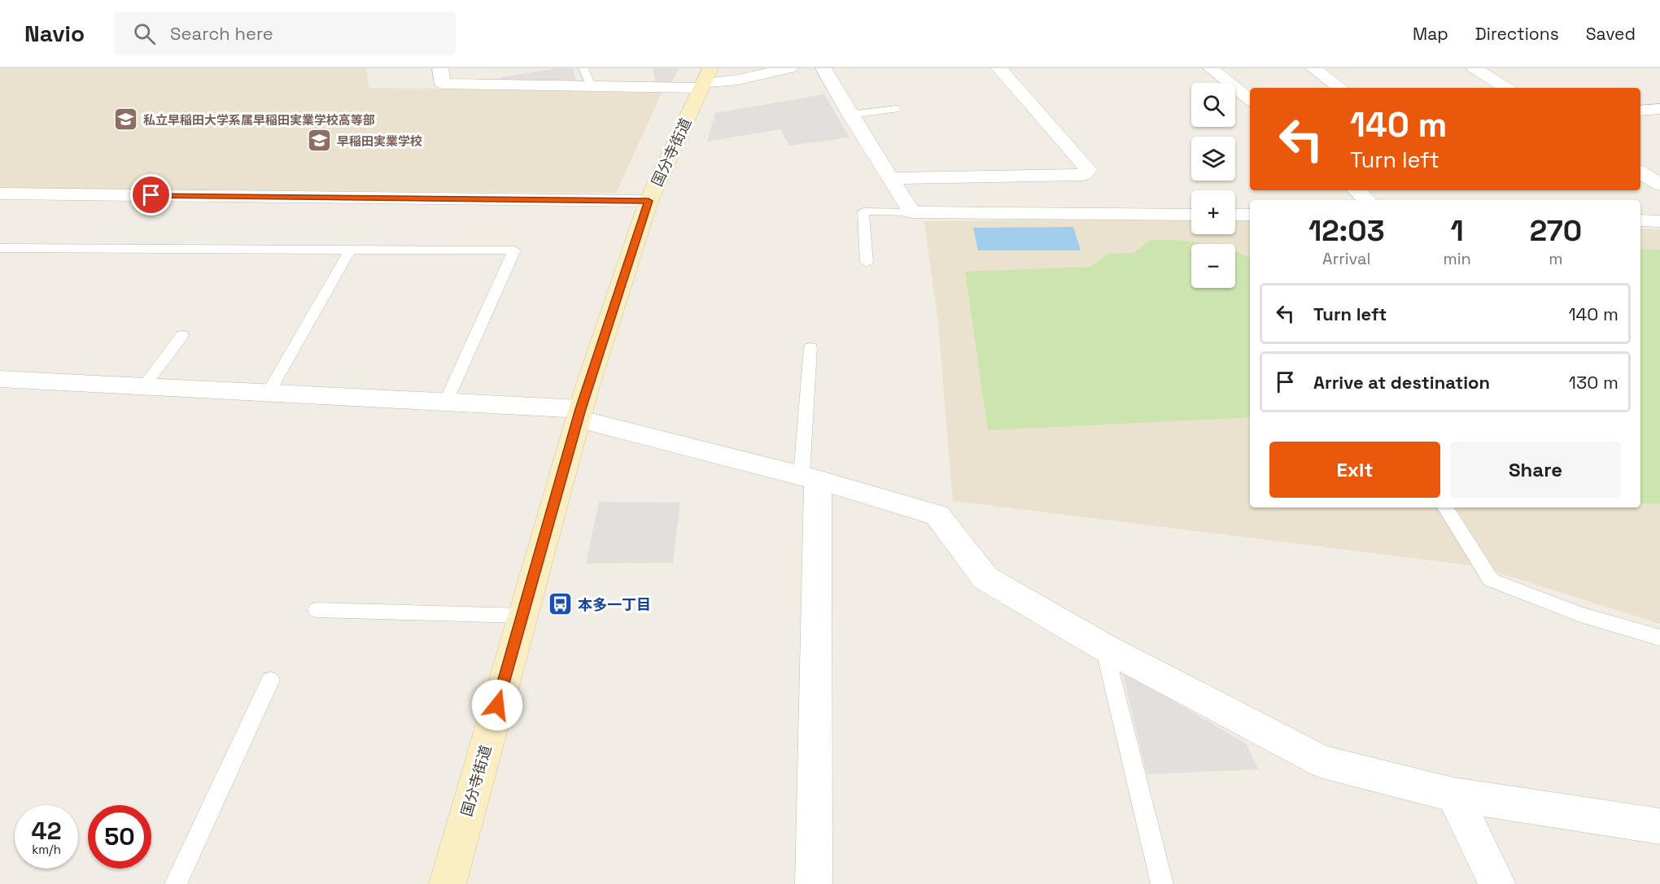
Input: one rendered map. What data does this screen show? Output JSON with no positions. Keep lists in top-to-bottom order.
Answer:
{
  "streets": {
    "main road": ["国分寺街道"]
  },
  "places": {
    "school or university": ["私立早稲田大学系属早稲田実業学校高等部", "早稲田実業学校"],
    "bus stop": ["本多一丁目"]
  },
  "page": {
    "header": "Navio",
    "search": "Search here",
    "nav": ["Map", "Directions", "Saved"],
    "map_buttons": ["+", "−"],
    "turn": ["140 m", "Turn left"],
    "eta": [
      "12:03",
      "Arrival",
      "1",
      "min",
      "270",
      "m"
    ],
    "list": [
      {
        "name": "Turn left",
        "value": "140 m"
      },
      {
        "name": "Arrive at destination",
        "value": "130 m"
      }
    ],
    "buttons": ["Exit", "Share"],
    "speed": "42 km/h",
    "limit": "50"
  }
}
